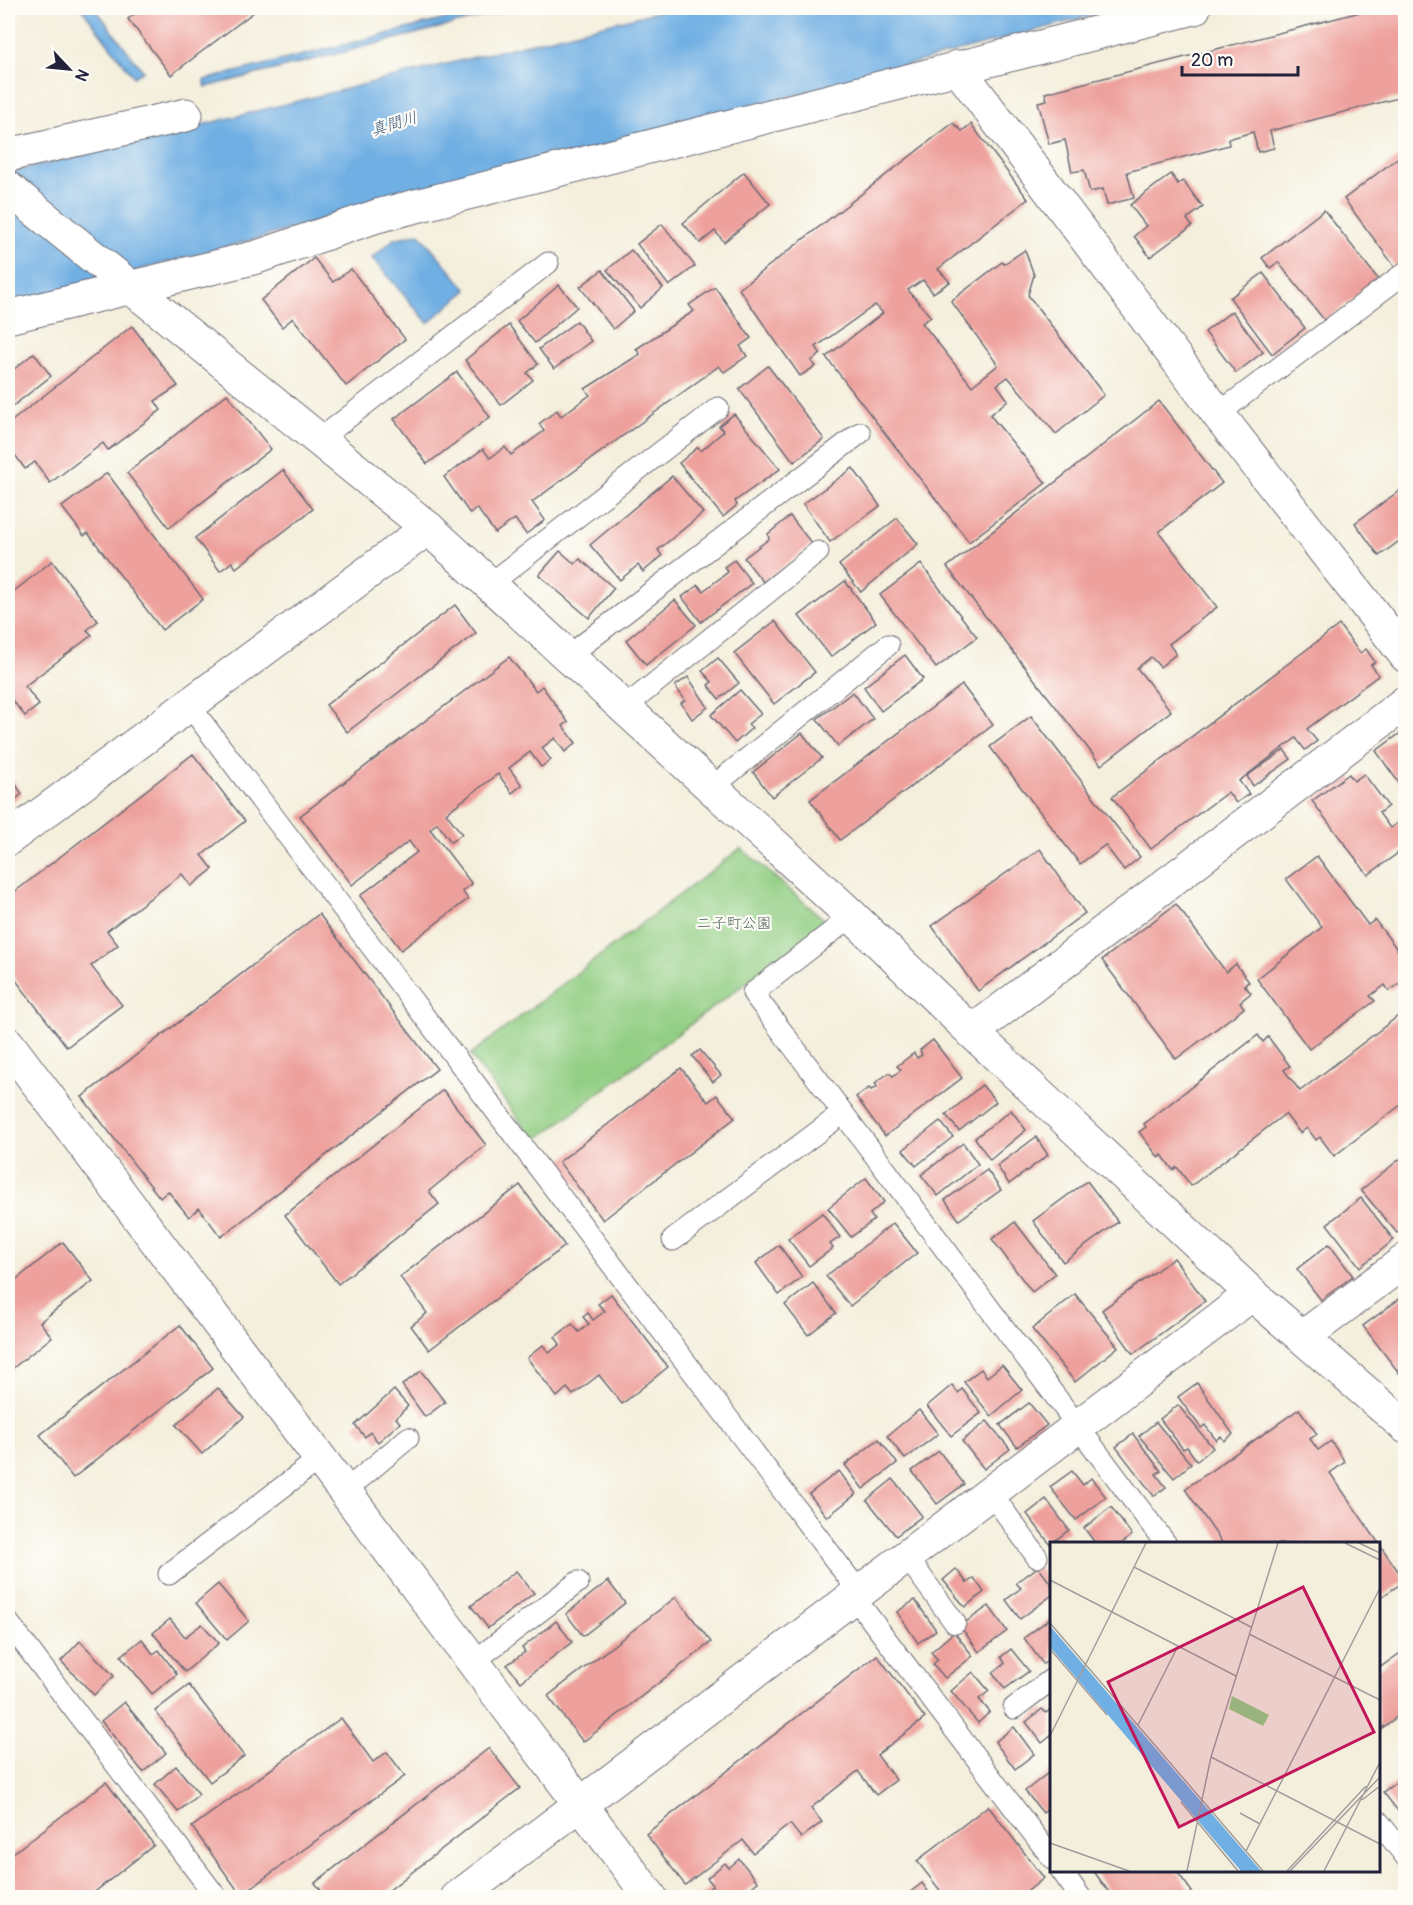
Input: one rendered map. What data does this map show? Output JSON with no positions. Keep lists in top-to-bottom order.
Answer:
{
  "water": ["真間川"],
  "parks": ["二子町公園"],
  "scale_bar": "20 m",
  "north": "bottom right"
}
